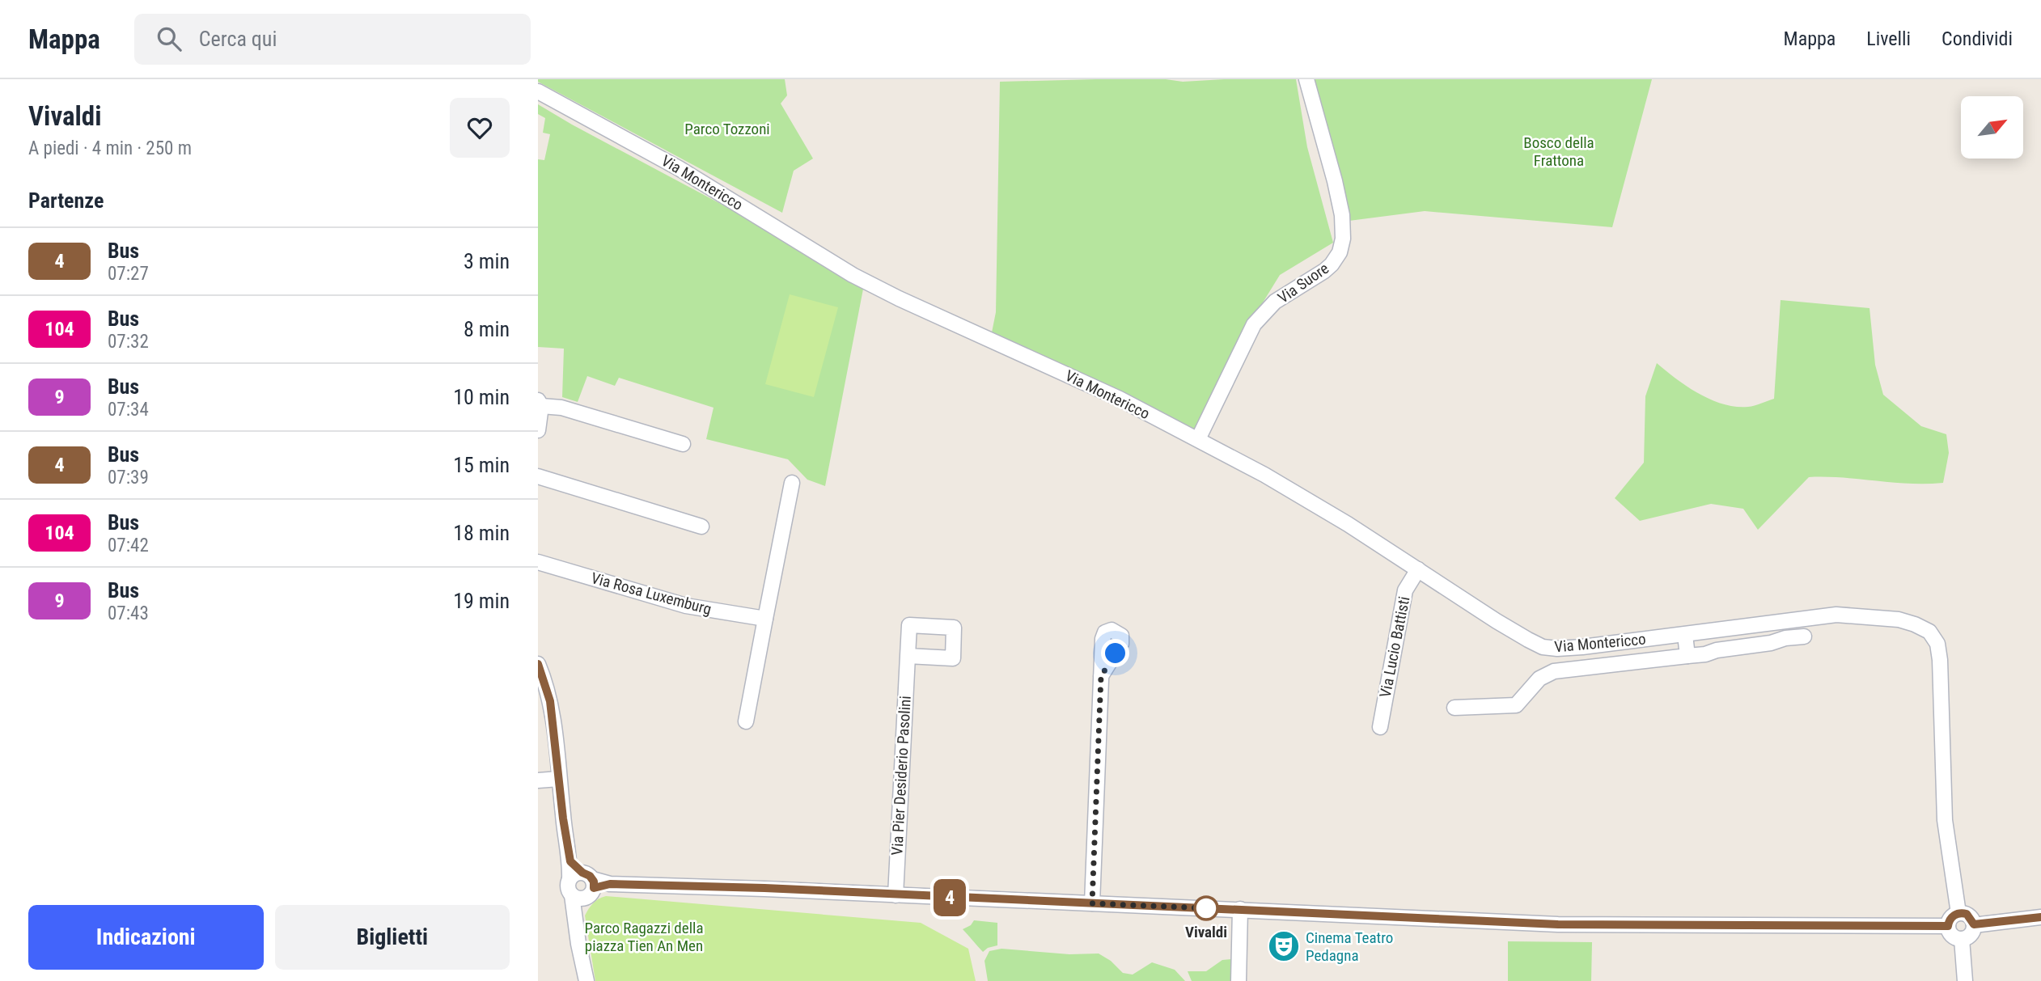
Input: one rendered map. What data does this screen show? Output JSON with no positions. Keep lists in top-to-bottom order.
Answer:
{
  "streets": {
    "street": [
      "Via Montericco",
      "Via Suore",
      "Via Rosa Luxemburg",
      "Via Lucio Battisti",
      "Via Pier Desiderio Pasolini"
    ]
  },
  "crossings": [
    ["Via Montericco", "Via Suore"],
    ["Via Montericco", "Via Lucio Battisti"]
  ],
  "parks": ["Parco Tozzoni", "Bosco della Frattona", "Parco Ragazzi della piazza Tien An Men"],
  "places": {
    "other": ["Vivaldi"],
    "theatre": ["Cinema Teatro Pedagna"]
  },
  "lines": ["bus line 4"],
  "north": "top right",
  "page": {
    "header": "Mappa",
    "search": "Cerca qui",
    "nav": ["Mappa", "Livelli", "Condividi"],
    "heading": [
      ["Vivaldi", "A piedi · 4 min · 250 m"],
      "Partenze"
    ],
    "on_map": "4",
    "list": [
      {
        "mark": "4",
        "name": "Bus",
        "note": "07:27",
        "value": "3 min"
      },
      {
        "mark": "104",
        "name": "Bus",
        "note": "07:32",
        "value": "8 min"
      },
      {
        "mark": "9",
        "name": "Bus",
        "note": "07:34",
        "value": "10 min"
      },
      {
        "mark": "4",
        "name": "Bus",
        "note": "07:39",
        "value": "15 min"
      },
      {
        "mark": "104",
        "name": "Bus",
        "note": "07:42",
        "value": "18 min"
      },
      {
        "mark": "9",
        "name": "Bus",
        "note": "07:43",
        "value": "19 min"
      }
    ],
    "buttons": ["Indicazioni", "Biglietti"]
  }
}
